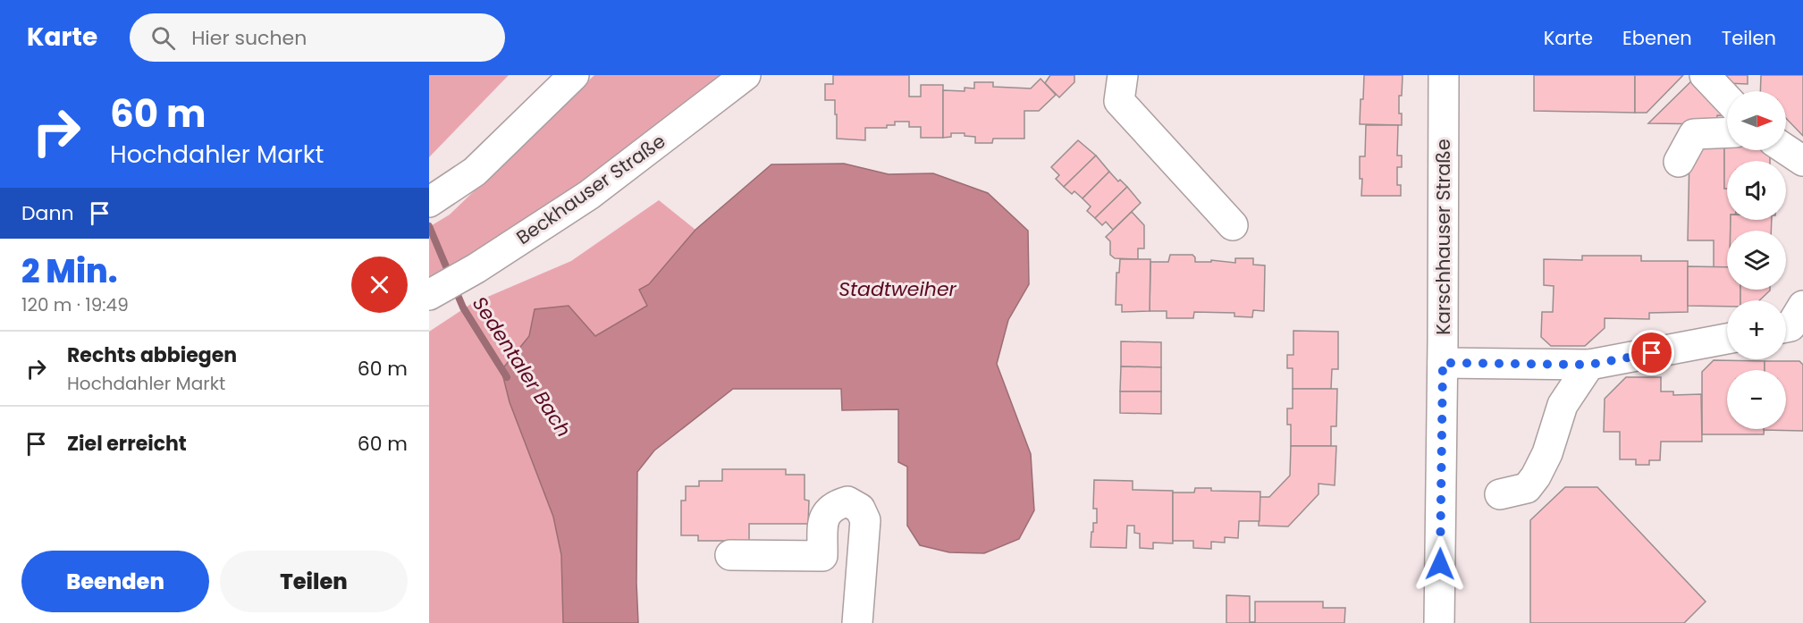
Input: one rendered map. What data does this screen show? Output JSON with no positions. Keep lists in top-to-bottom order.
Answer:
{
  "streets": {
    "street": ["Beckhauser Straße", "Karschhauser Straße"]
  },
  "water": ["Stadtweiher", "Sedentaler Bach"],
  "north": "right",
  "page": {
    "header": "Karte",
    "search": "Hier suchen",
    "nav": ["Karte", "Ebenen", "Teilen"],
    "turn": ["60 m", "Hochdahler Markt"],
    "map_buttons": ["+", "−"],
    "then": "Dann",
    "heading": ["2 Min.", "120 m · 19:49"],
    "list": [
      {
        "name": "Rechts abbiegen",
        "note": "Hochdahler Markt",
        "value": "60 m"
      },
      {
        "name": "Ziel erreicht",
        "value": "60 m"
      }
    ],
    "buttons": ["Beenden", "Teilen"]
  }
}
